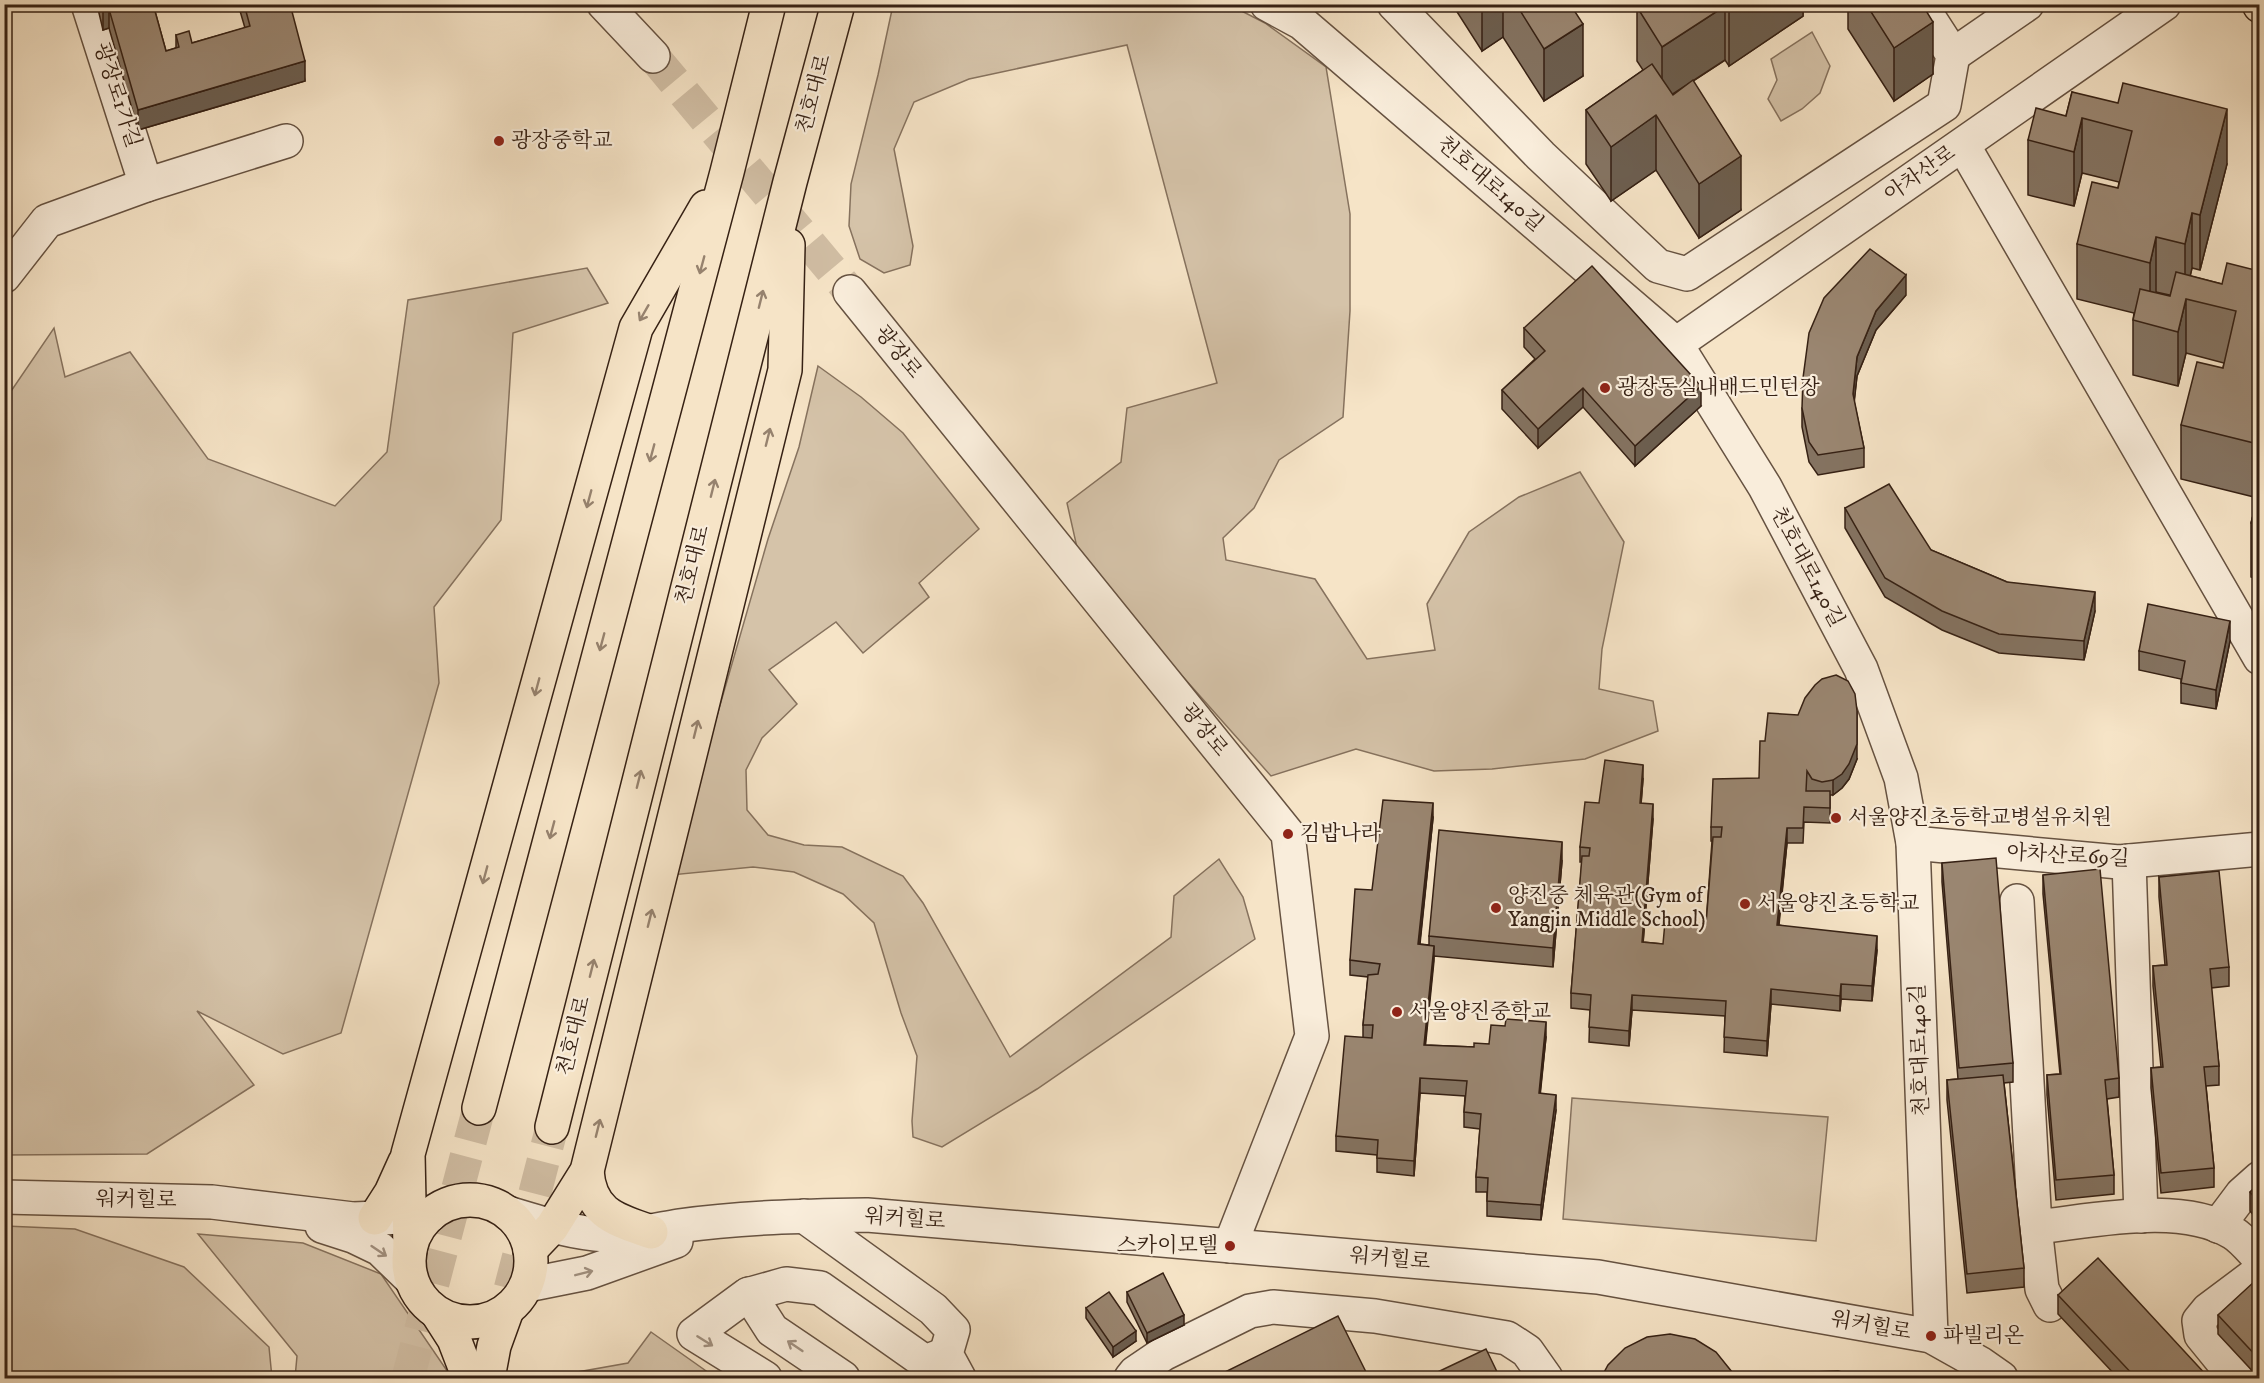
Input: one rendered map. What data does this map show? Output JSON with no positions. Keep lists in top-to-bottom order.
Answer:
{
  "streets": {
    "main road": ["천호대로"],
    "street": [
      "광장로1가길",
      "아차산로",
      "천호대로140길",
      "광장로",
      "아차산로69길",
      "워커힐로"
    ]
  },
  "crossings": [
    ["아차산로", "천호대로140길"],
    ["천호대로140길", "아차산로69길"],
    ["천호대로140길", "워커힐로"],
    ["광장로", "워커힐로"]
  ],
  "places": [
    "광장중학교",
    "광장동실내배드민턴장",
    "서울양진초등학교병설유치원",
    "김밥나라",
    "서울양진초등학교",
    "양진중 체육관(Gym of Yangjin Middle School)",
    "서울양진중학교",
    "스카이모텔",
    "파빌리온"
  ]
}
